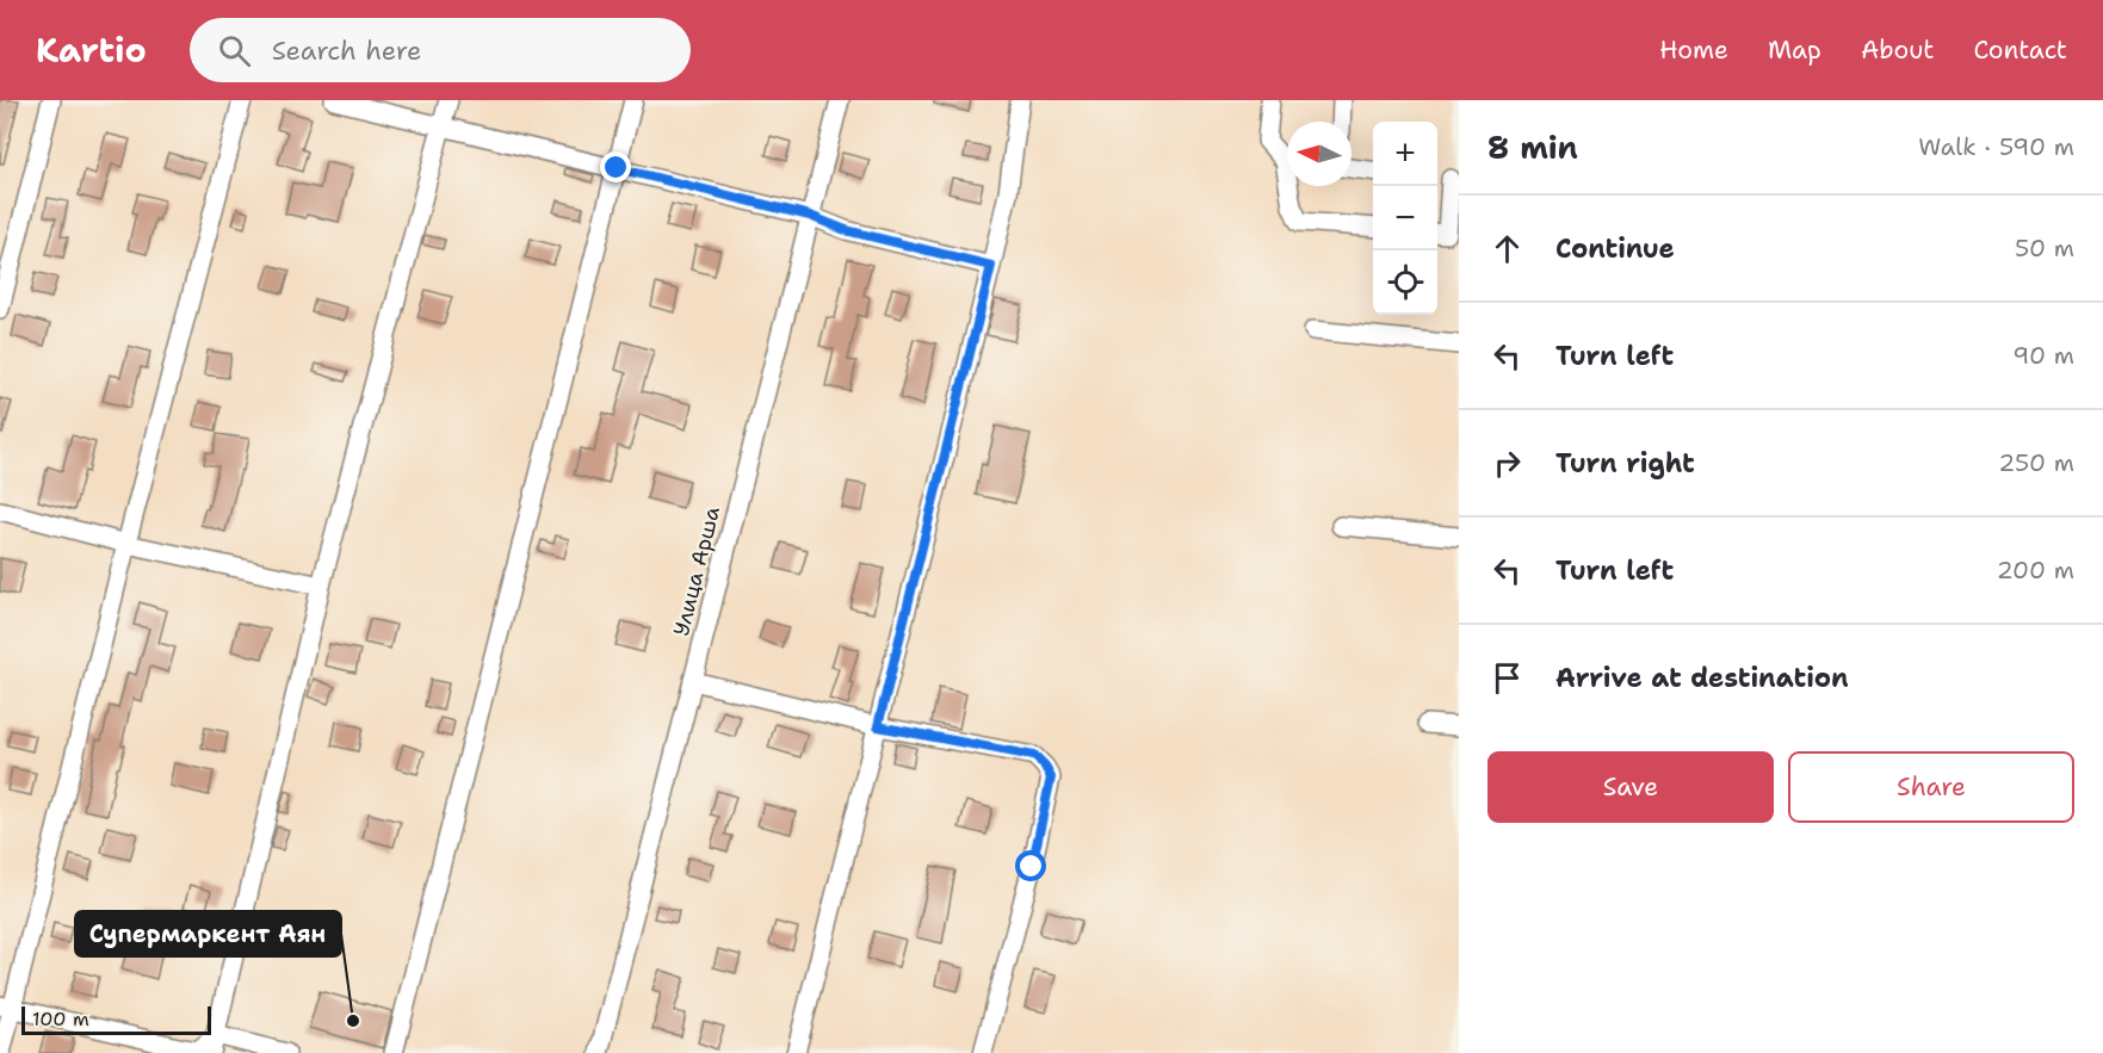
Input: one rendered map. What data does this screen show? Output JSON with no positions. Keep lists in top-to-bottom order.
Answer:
{
  "streets": {
    "street": ["Улица Арша"]
  },
  "places": ["Супермаркент Аян"],
  "scale_bar": "100 m",
  "north": "left",
  "page": {
    "header": "Kartio",
    "search": "Search here",
    "nav": [
      "Home",
      "Map",
      "About",
      "Contact"
    ],
    "heading": ["8 min", "Walk · 590 m"],
    "map_buttons": ["+", "−"],
    "list": [
      ["Continue", "50 m"],
      ["Turn left", "90 m"],
      ["Turn right", "250 m"],
      ["Turn left", "200 m"],
      "Arrive at destination"
    ],
    "buttons": ["Save", "Share"],
    "scale": "100 m"
  }
}
